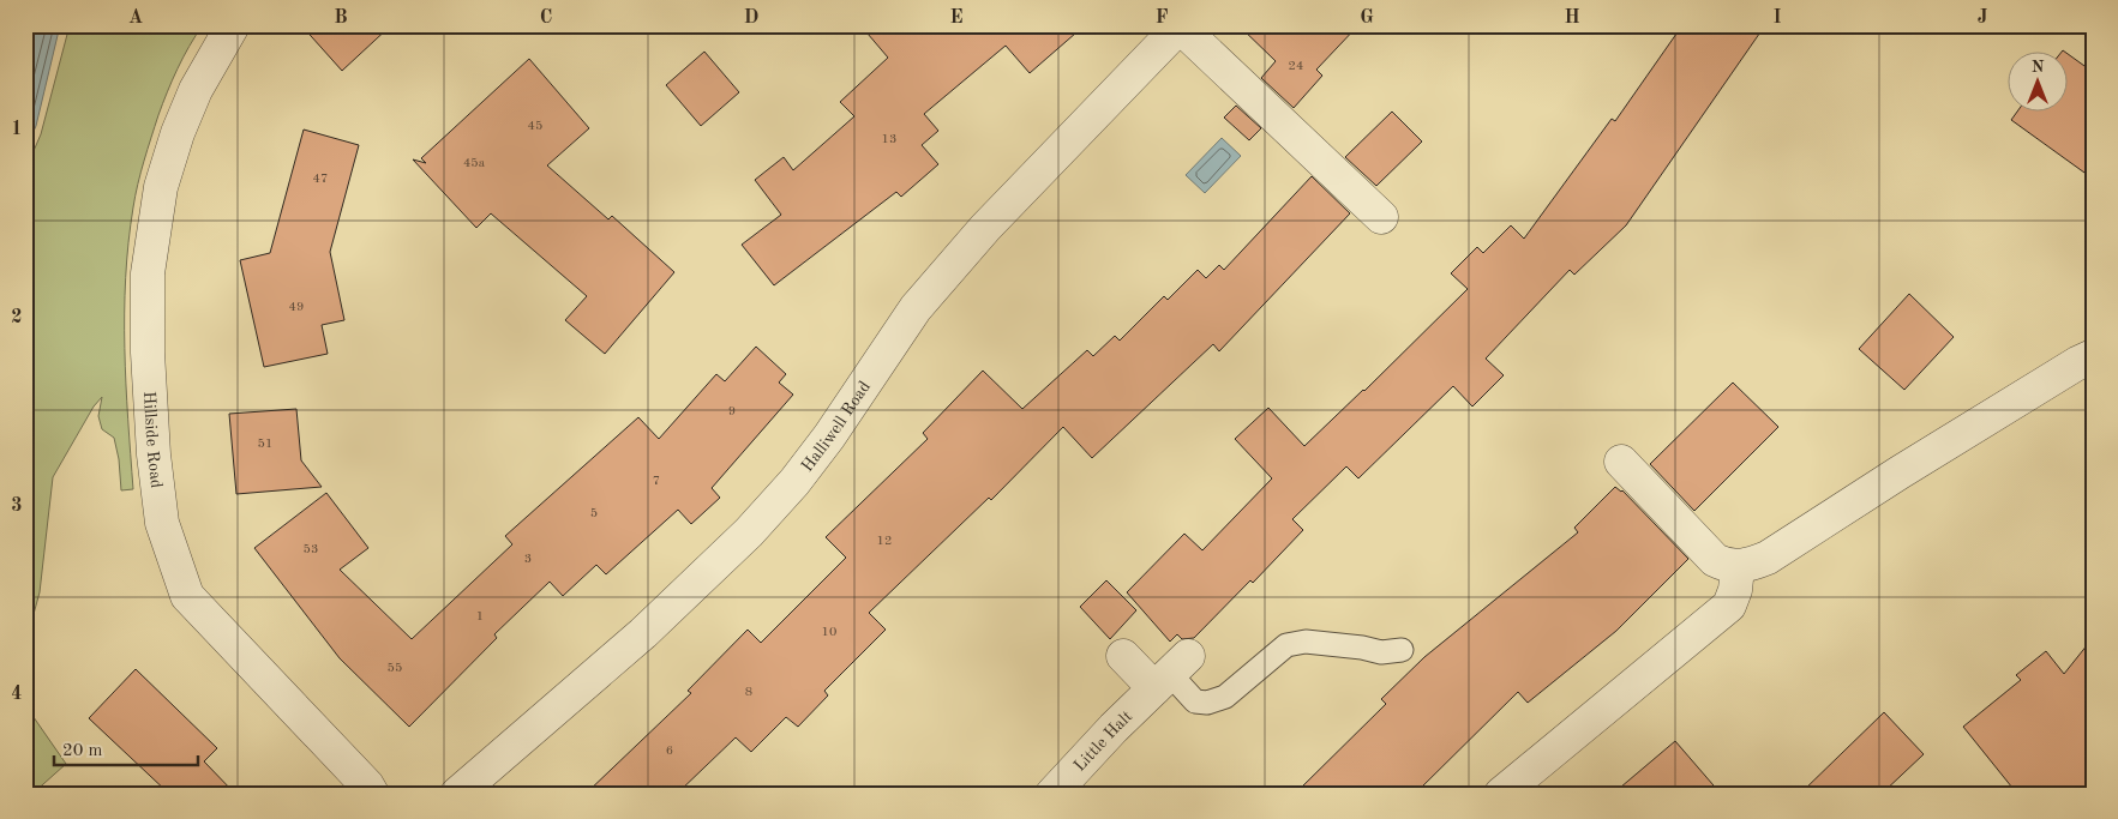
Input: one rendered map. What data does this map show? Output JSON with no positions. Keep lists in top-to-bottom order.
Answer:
{
  "streets": {
    "street": ["Halliwell Road", "Hillside Road", "Little Halt"]
  },
  "house_numbers": [
    "24",
    "45",
    "13",
    "45a",
    "47",
    "49",
    "9",
    "51",
    "7",
    "5",
    "12",
    "53",
    "3",
    "1",
    "10",
    "55",
    "8",
    "6"
  ],
  "scale_bar": "20 m",
  "north": "top",
  "grid": {
    "columns": [
      "A",
      "B",
      "C",
      "D",
      "E",
      "F",
      "G",
      "H",
      "I",
      "J"
    ],
    "rows": [
      "1",
      "2",
      "3",
      "4"
    ]
  }
}
